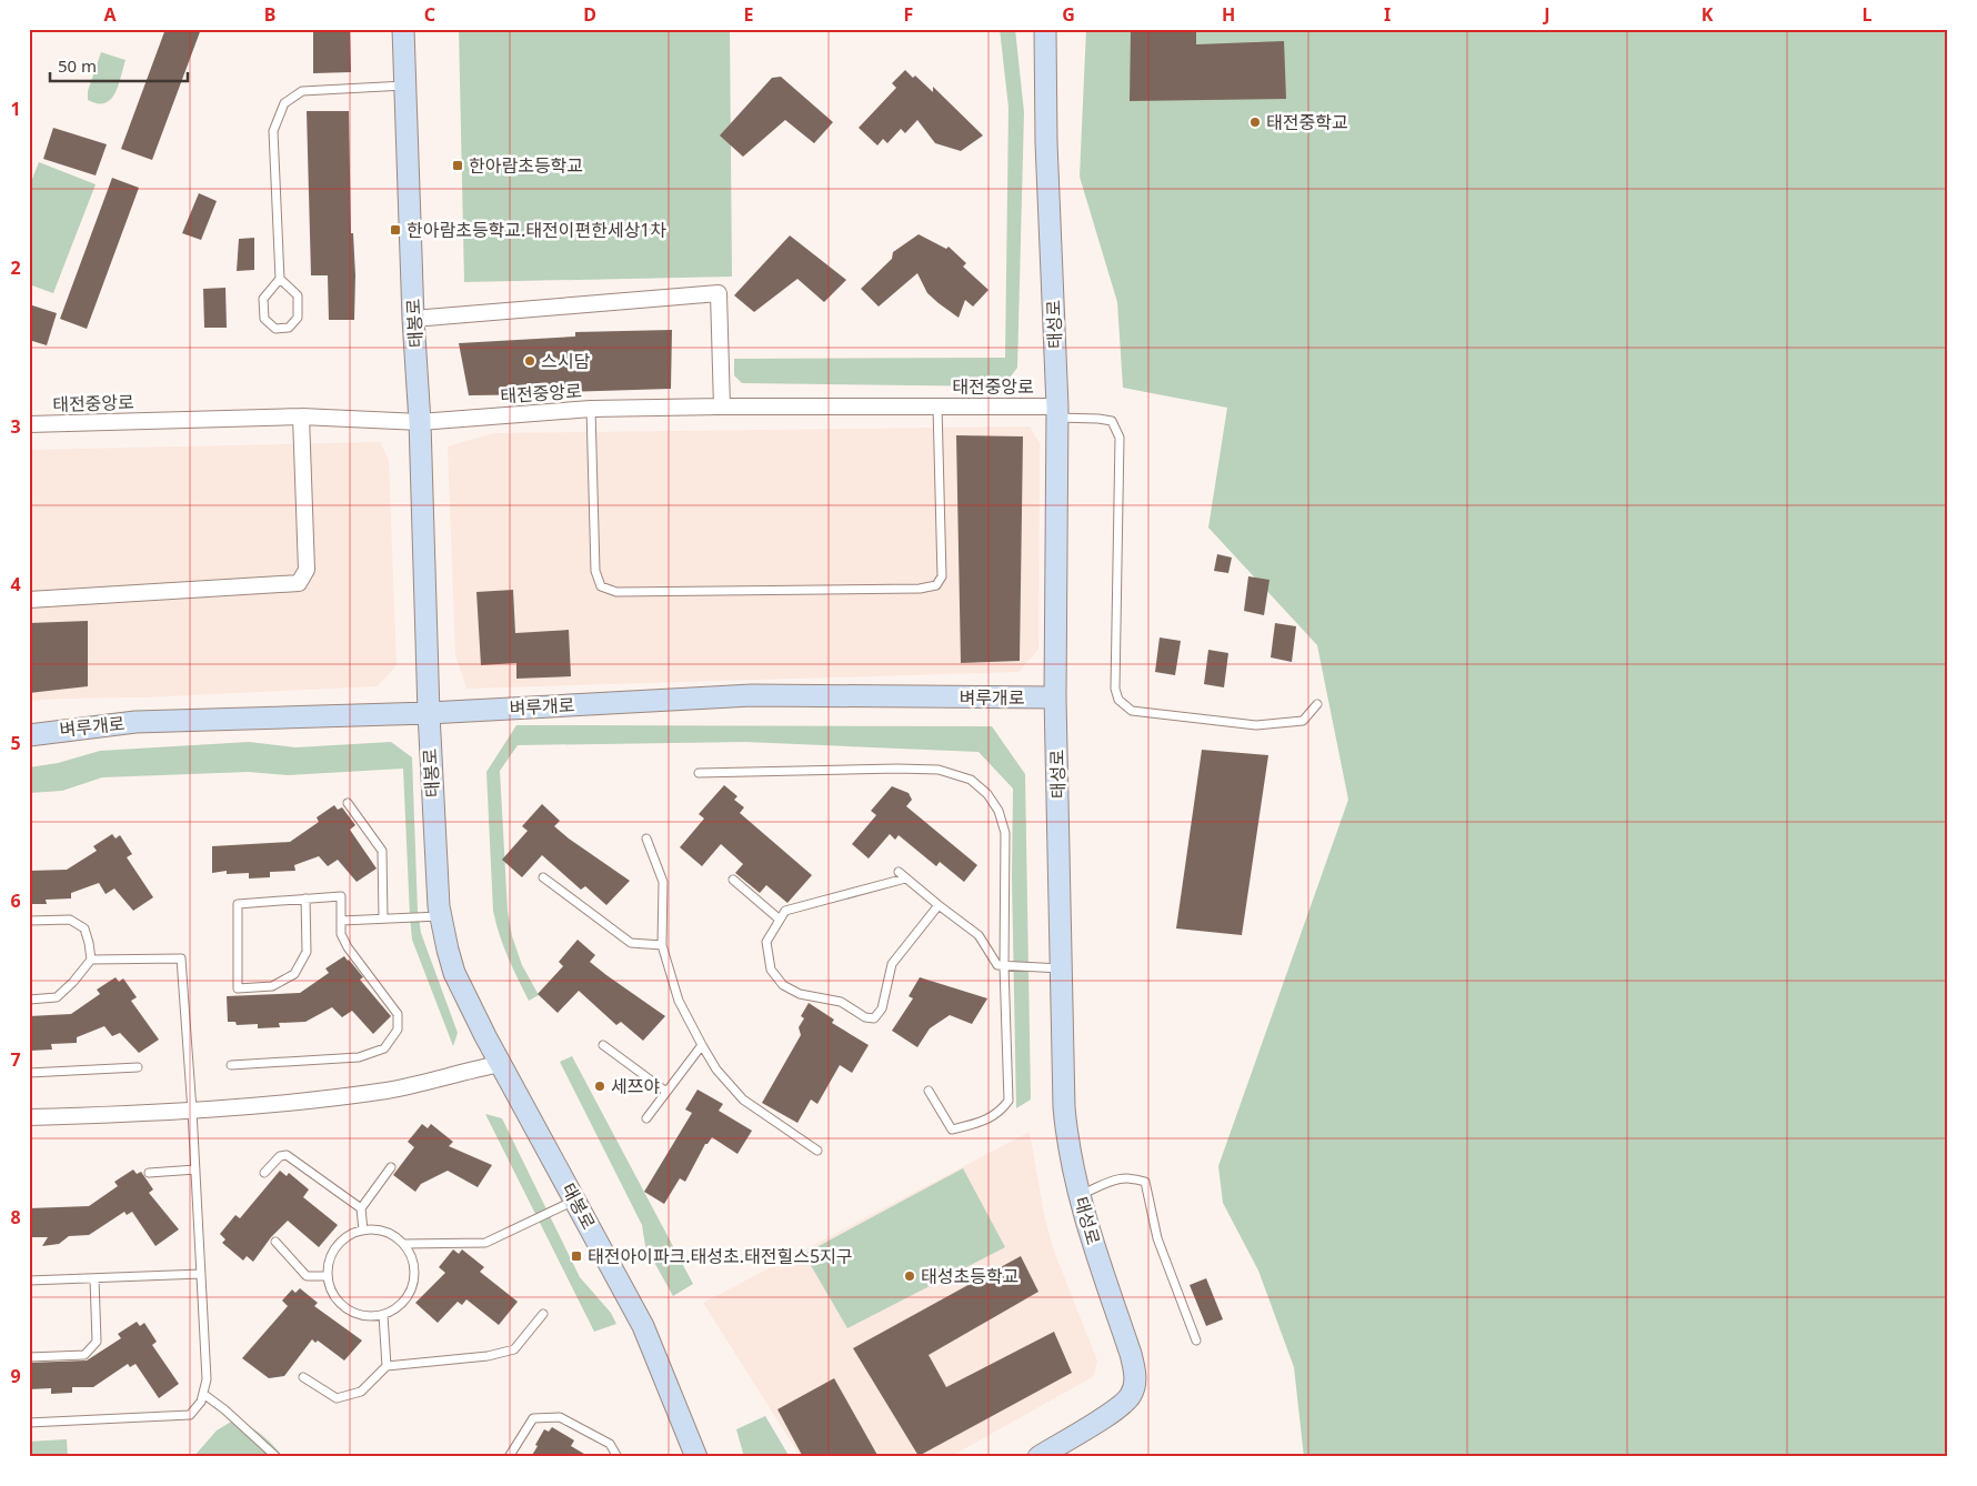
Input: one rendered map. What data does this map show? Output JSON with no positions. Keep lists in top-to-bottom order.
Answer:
{
  "streets": {
    "street": [
      "태봉로",
      "태성로",
      "태전중앙로",
      "벼루개로"
    ]
  },
  "crossings": [
    ["태봉로", "태전중앙로"],
    ["태봉로", "벼루개로"],
    ["태성로", "태전중앙로"],
    ["태성로", "벼루개로"]
  ],
  "places": {
    "other": [
      "태전중학교",
      "스시담",
      "세쯔야",
      "태성초등학교"
    ],
    "transit": ["한아람초등학교", "한아람초등학교.태전이편한세상1차", "태전아이파크.태성초.태전힐스5지구"]
  },
  "scale_bar": "50 m",
  "grid": {
    "columns": [
      "A",
      "B",
      "C",
      "D",
      "E",
      "F",
      "G",
      "H",
      "I",
      "J",
      "K",
      "L"
    ],
    "rows": [
      "1",
      "2",
      "3",
      "4",
      "5",
      "6",
      "7",
      "8",
      "9"
    ]
  }
}
